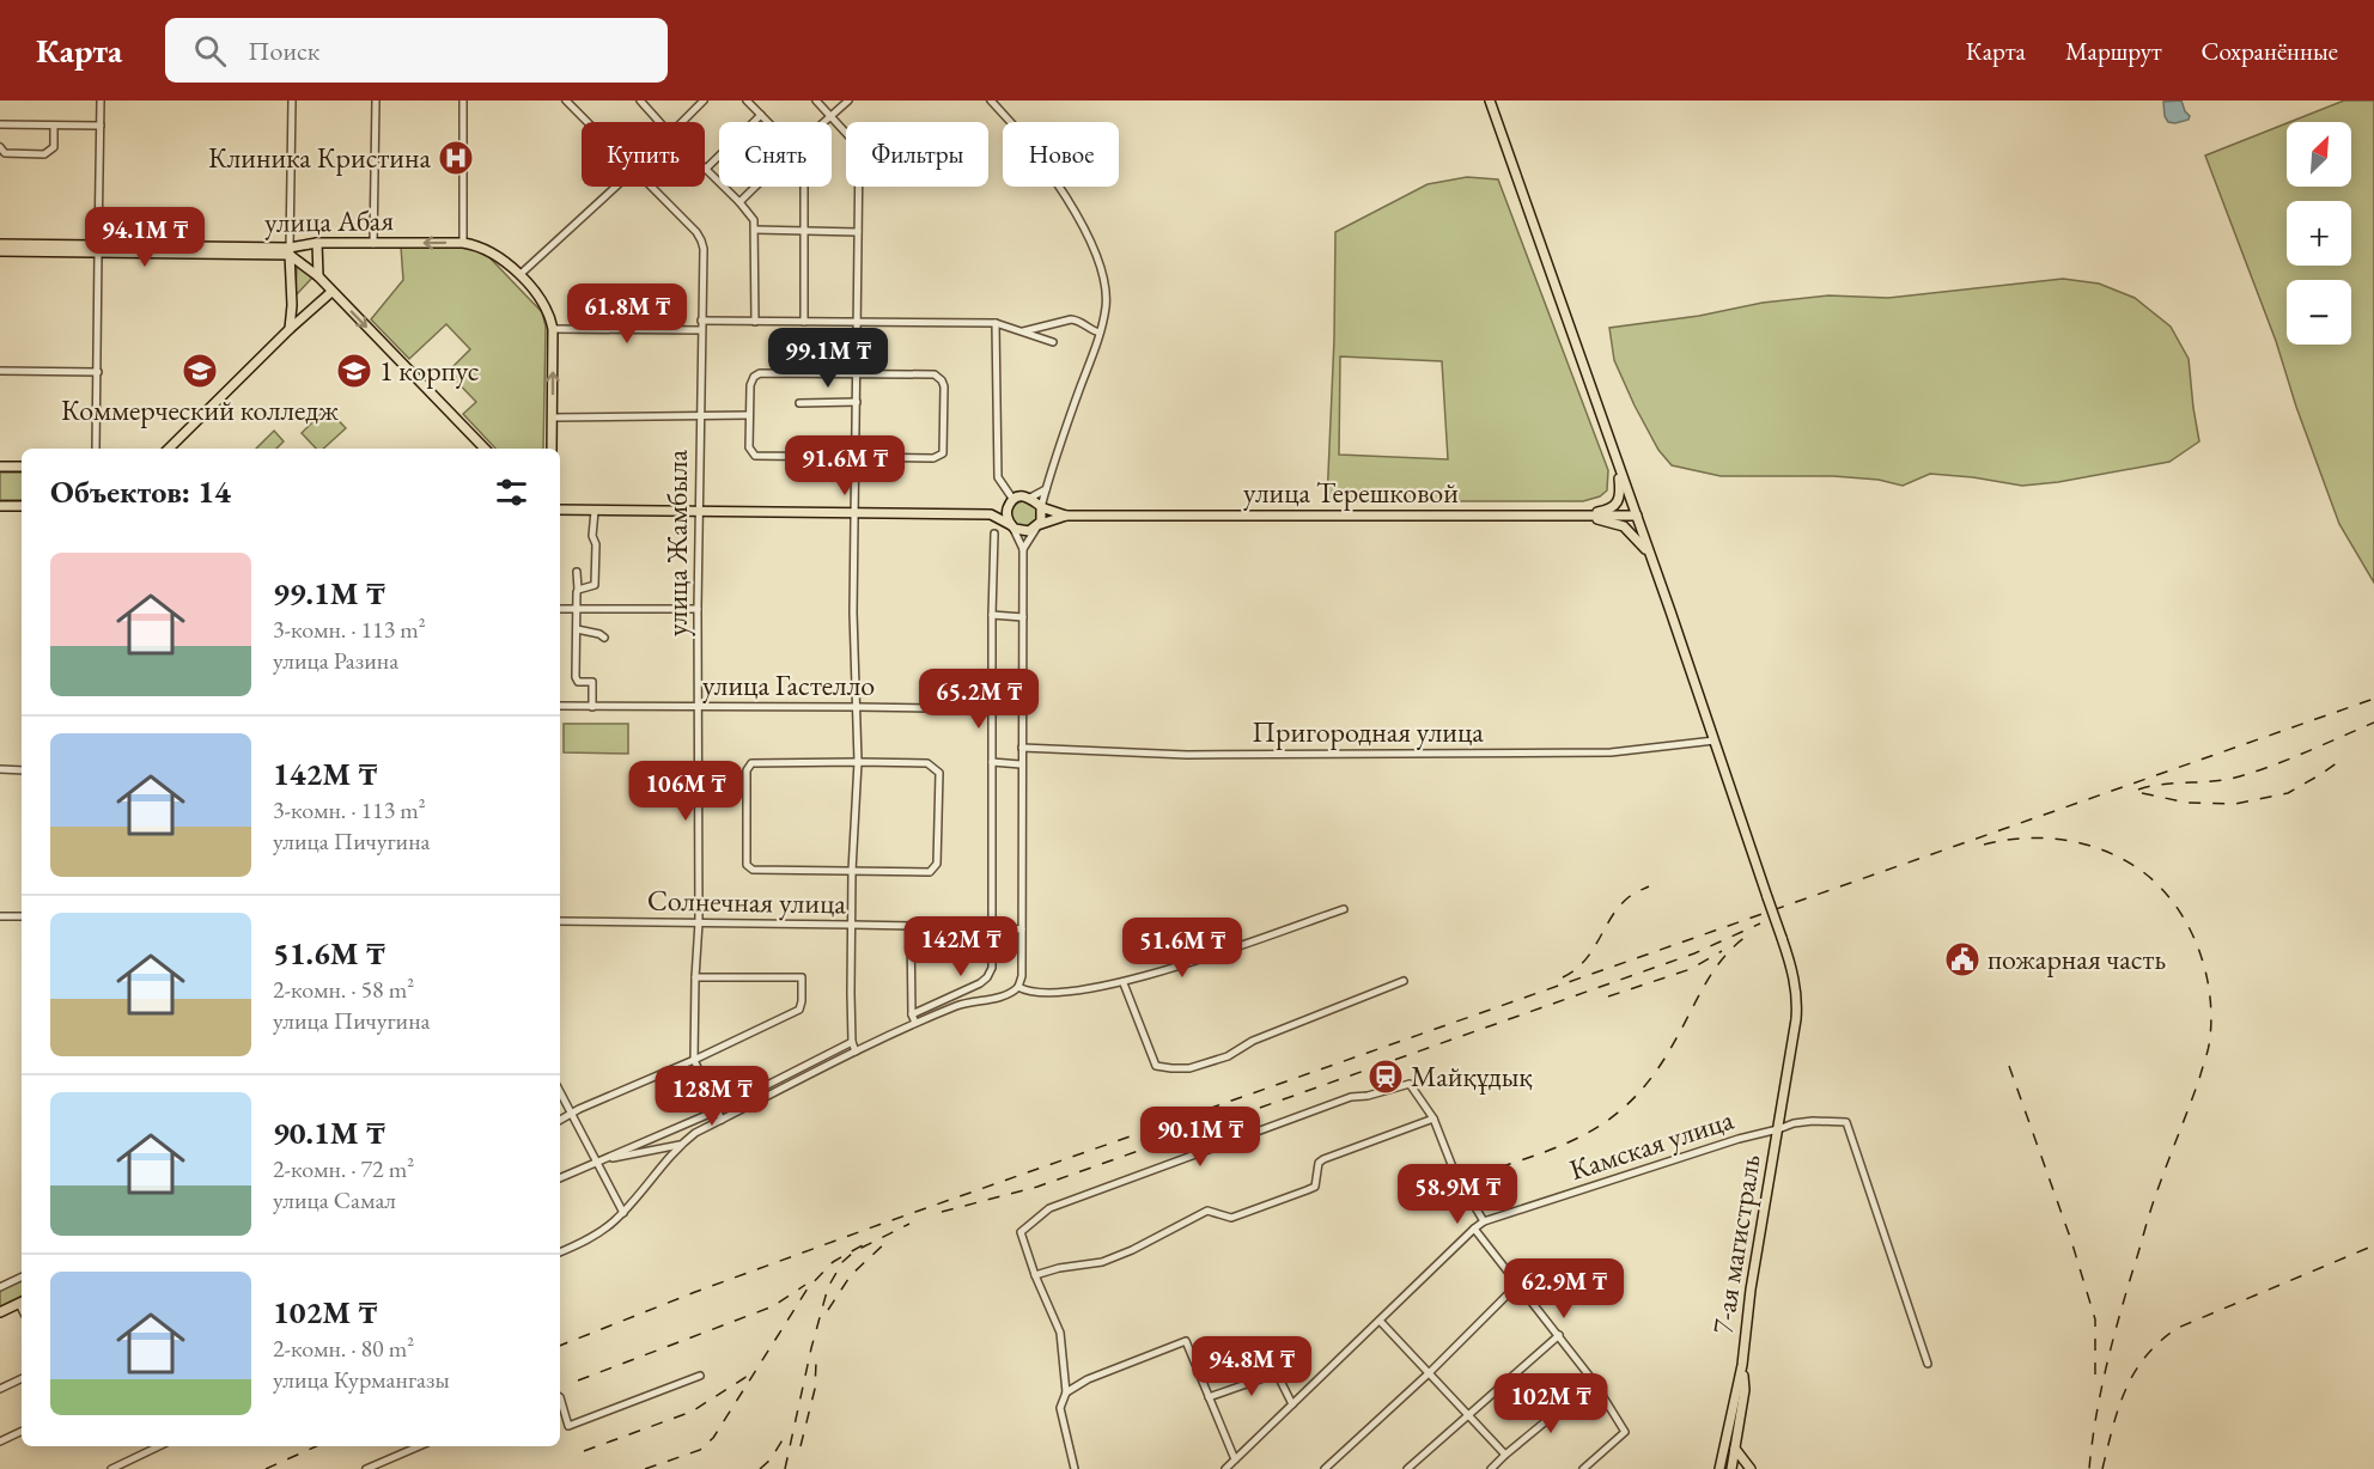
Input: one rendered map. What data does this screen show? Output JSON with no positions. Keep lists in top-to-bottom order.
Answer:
{
  "streets": {
    "main road": ["улица Абая", "улица Терешковой", "7-ая магистраль"],
    "street": [
      "улица Жамбыла",
      "улица Гастелло",
      "Пригородная улица",
      "Солнечная улица",
      "Камская улица"
    ]
  },
  "crossings": [
    ["улица Терешковой", "улица Жамбыла"],
    ["улица Терешковой", "7-ая магистраль"],
    ["улица Жамбыла", "улица Гастелло"],
    ["улица Жамбыла", "Солнечная улица"],
    ["Пригородная улица", "7-ая магистраль"],
    ["Камская улица", "7-ая магистраль"]
  ],
  "places": {
    "hospital": ["Клиника Кристина"],
    "school or university": ["Коммерческий колледж", "1 корпус"],
    "public building": ["пожарная часть"],
    "station": ["Майқұдық"]
  },
  "north": "top right",
  "page": {
    "header": "Карта",
    "search": "Поиск",
    "nav": ["Карта", "Маршрут", "Сохранённые"],
    "map_buttons": ["+", "−"],
    "chip": [
      "Купить",
      "Снять",
      "Фильтры",
      "Новое"
    ],
    "price": [
      "94.1M ₸",
      "61.8M ₸",
      "99.1M ₸",
      "91.6M ₸",
      "65.2M ₸",
      "106M ₸",
      "142M ₸",
      "51.6M ₸",
      "128M ₸",
      "90.1M ₸",
      "58.9M ₸",
      "62.9M ₸",
      "94.8M ₸",
      "102M ₸"
    ],
    "heading": "Объектов: 14",
    "list": [
      {
        "name": "99.1M ₸",
        "note": "3-комн. · 113 m² · улица Разина"
      },
      {
        "name": "142M ₸",
        "note": "3-комн. · 113 m² · улица Пичугина"
      },
      {
        "name": "51.6M ₸",
        "note": "2-комн. · 58 m² · улица Пичугина"
      },
      {
        "name": "90.1M ₸",
        "note": "2-комн. · 72 m² · улица Самал"
      },
      {
        "name": "102M ₸",
        "note": "2-комн. · 80 m² · улица Курмангазы"
      }
    ]
  }
}
